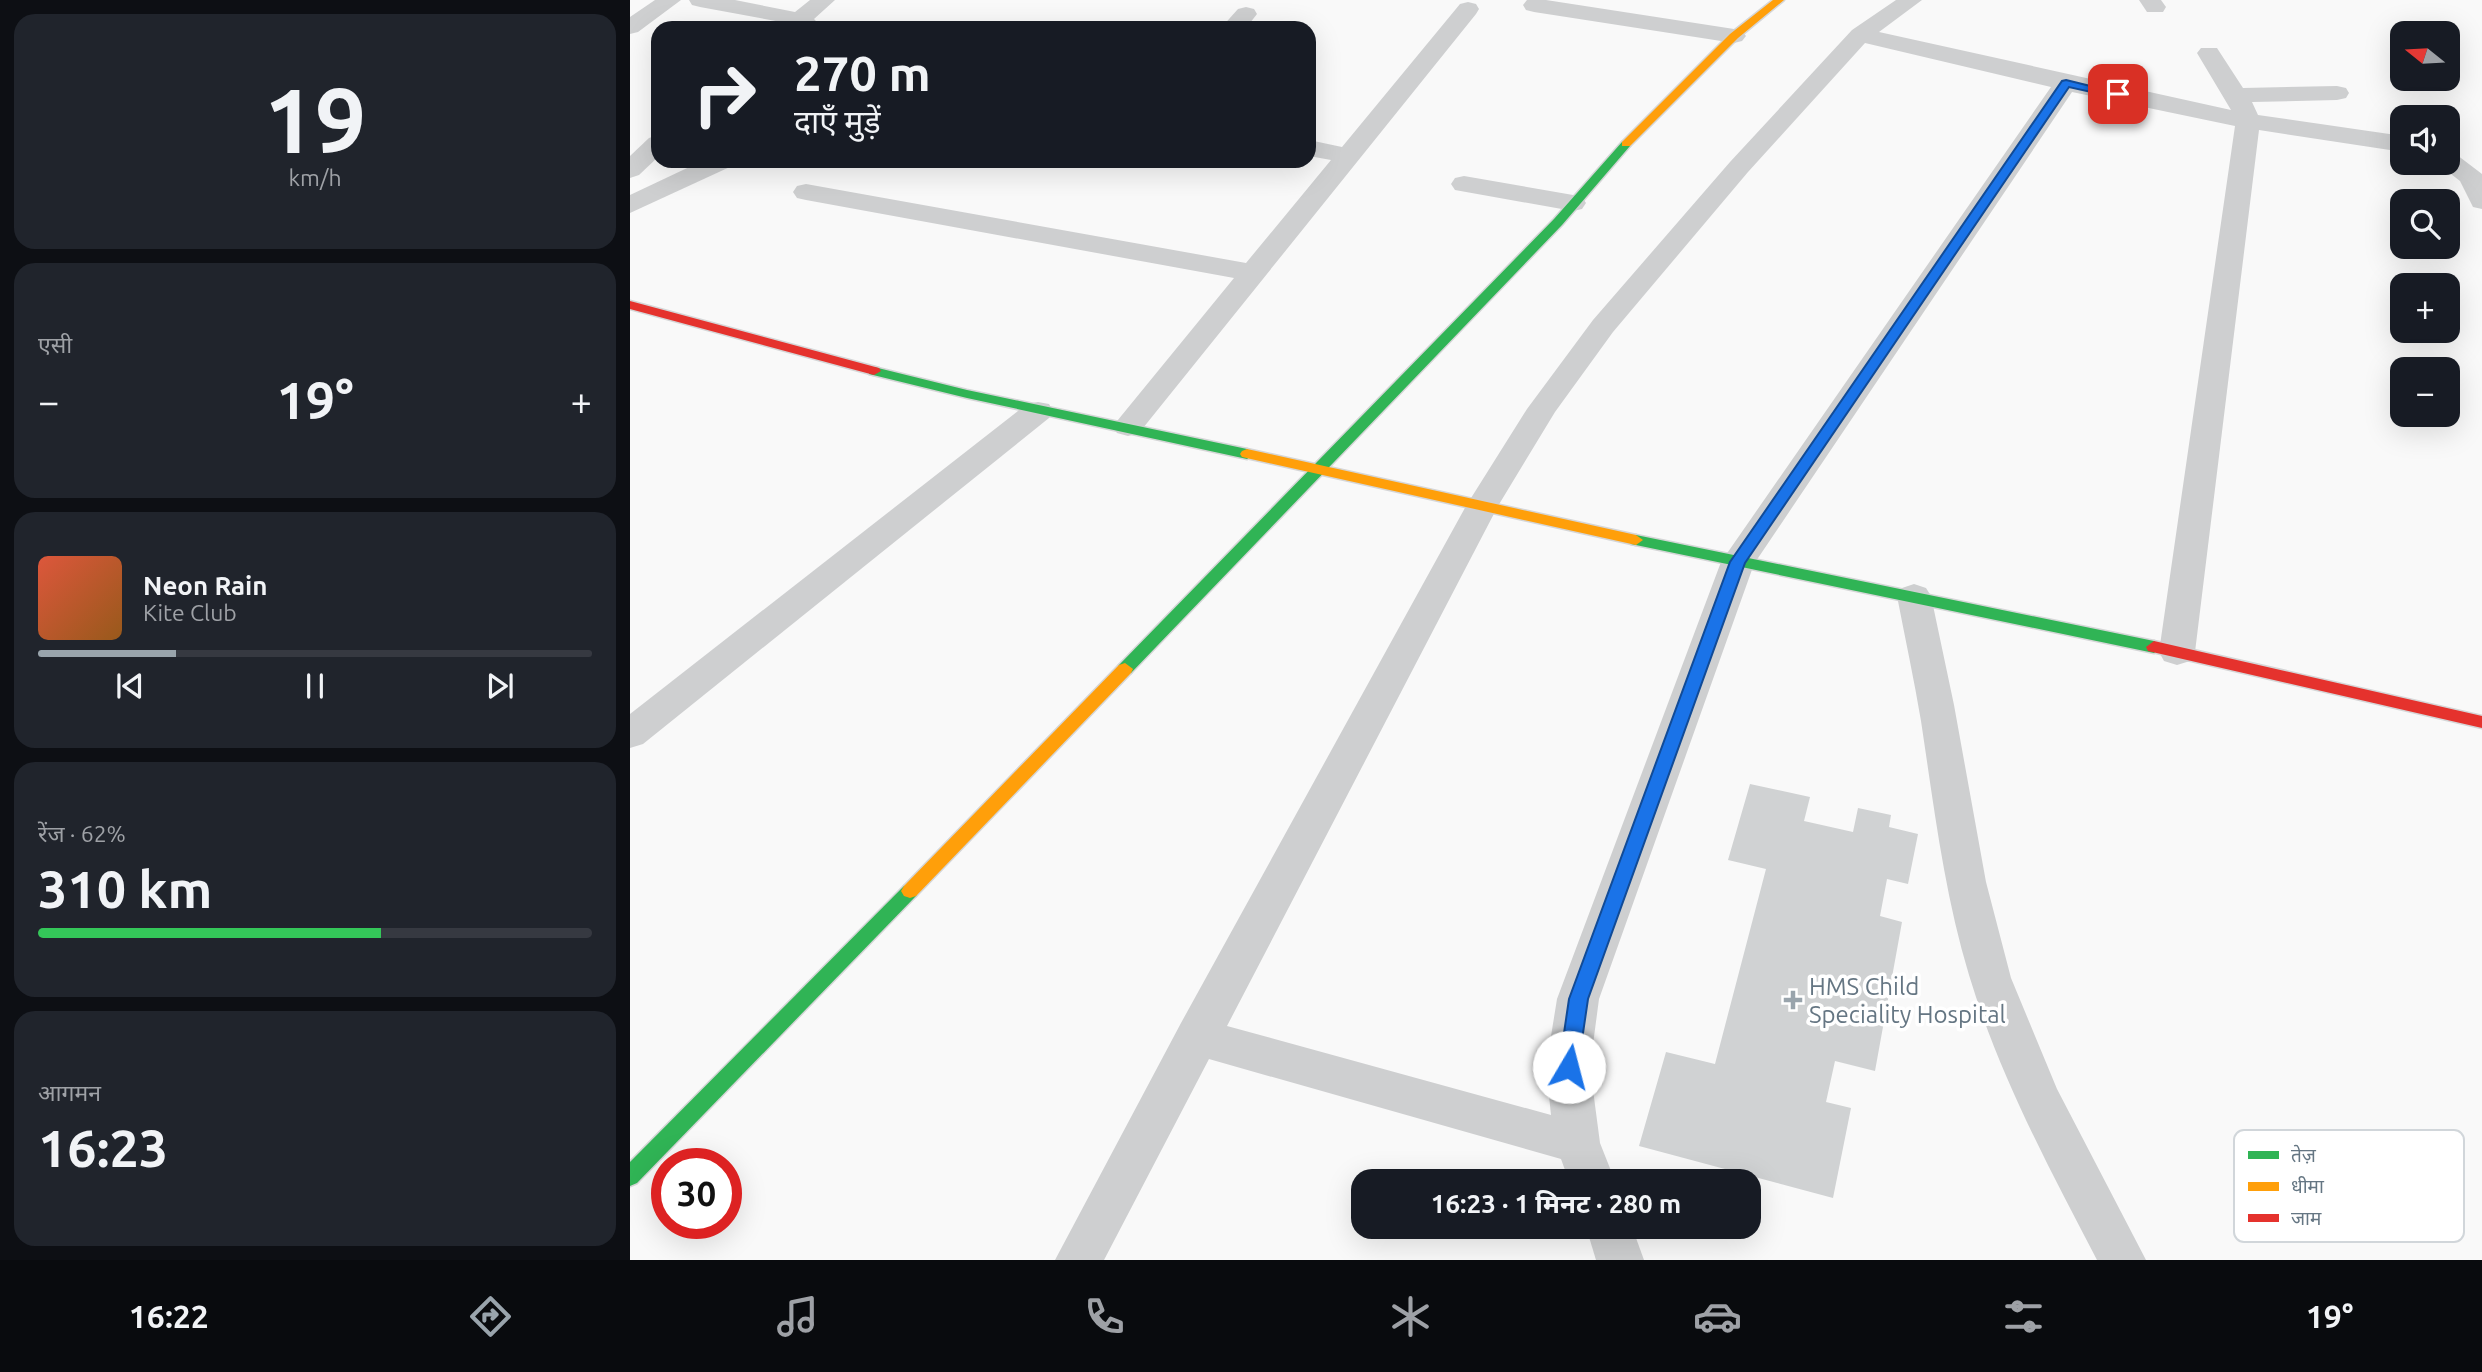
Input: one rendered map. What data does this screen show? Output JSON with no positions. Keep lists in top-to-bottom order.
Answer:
{
  "places": {
    "health": ["HMS Child Speciality Hospital"]
  },
  "legend": ["तेज़", "धीमा", "जाम"],
  "north": "left",
  "page": {
    "tile": [
      ["19", "km/h"],
      "एसी",
      ["रेंज · 62%", "310 km"],
      ["आगमन", "16:23"]
    ],
    "map_buttons": ["+", "−"],
    "turn": ["270 m", "दाएँ मुड़ें"],
    "heat": ["−", "19°", "+"],
    "song": ["Neon Rain", "Kite Club"],
    "limit": "30",
    "trip": "16:23 · 1 मिनट · 280 m",
    "tabs": ["16:22", "19°"]
  }
}
